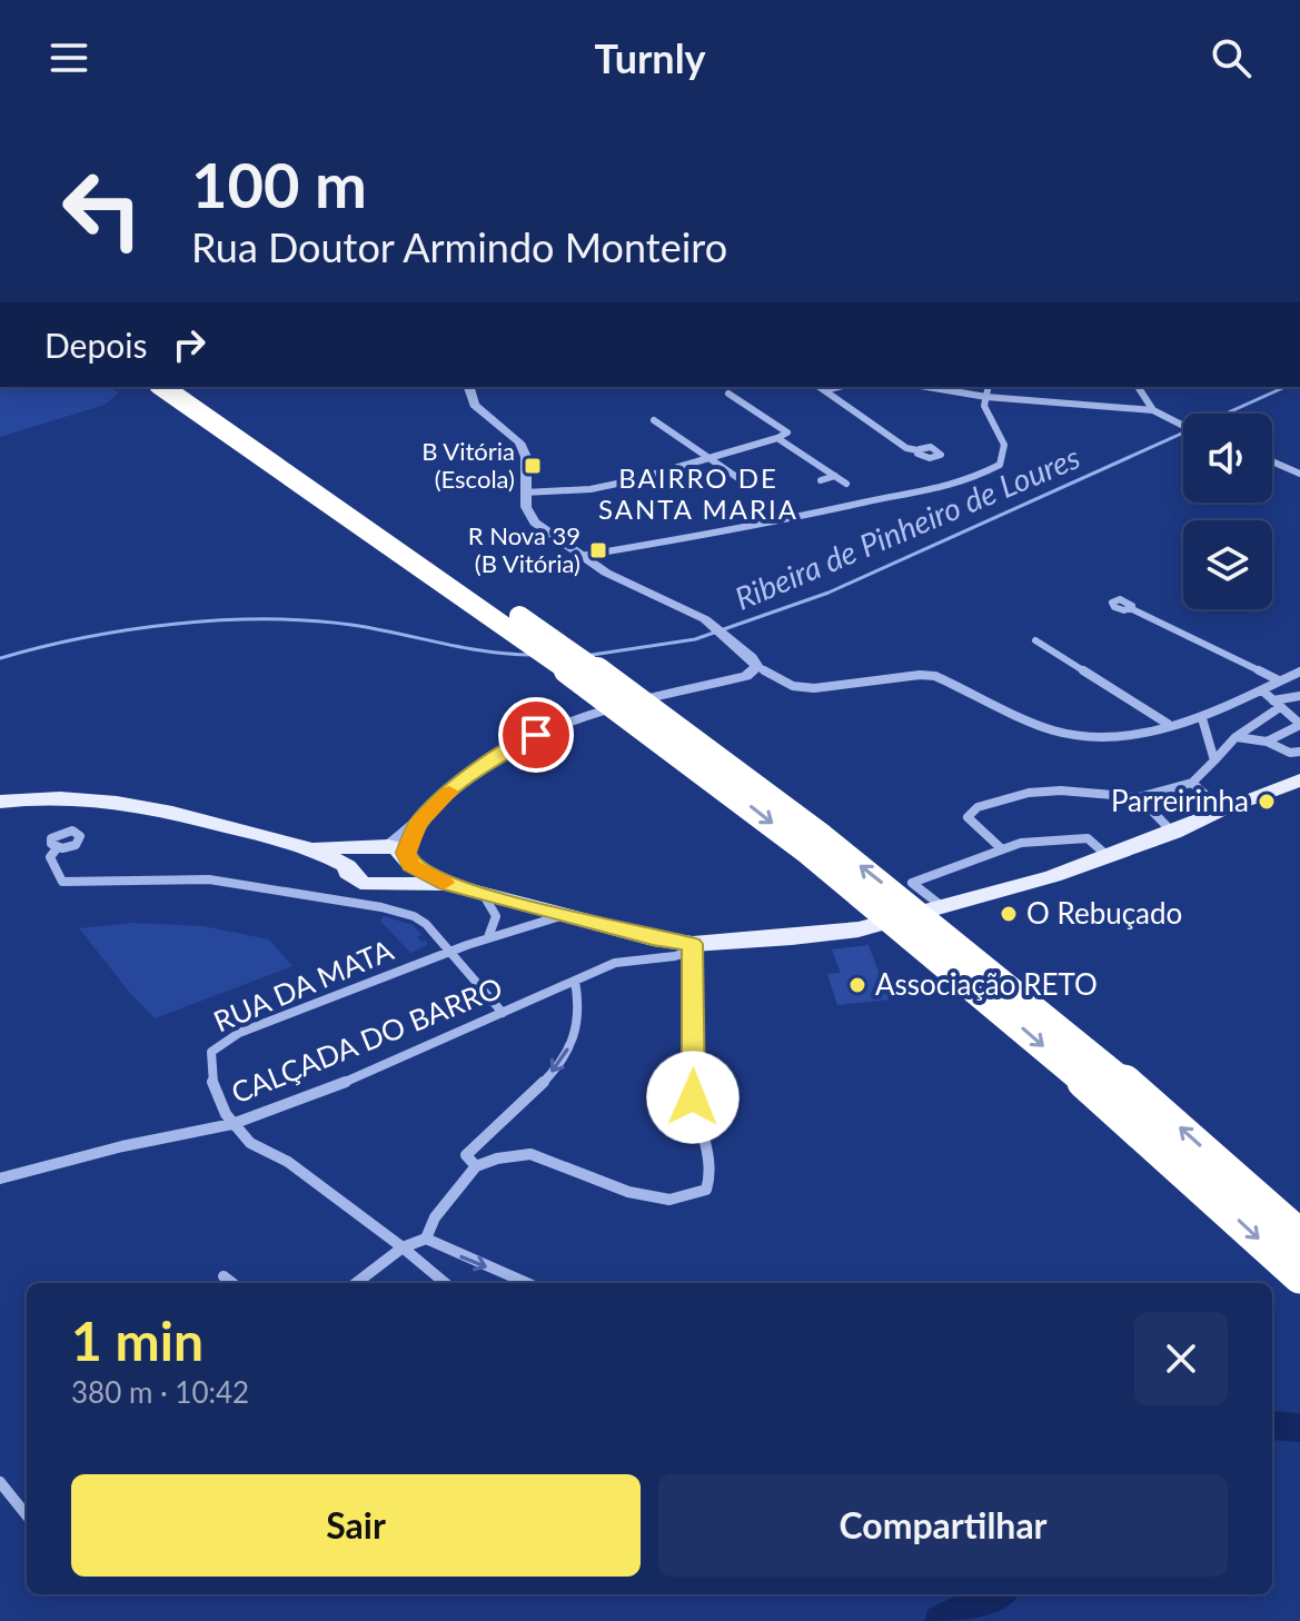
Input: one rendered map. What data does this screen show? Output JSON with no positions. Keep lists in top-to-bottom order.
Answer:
{
  "streets": {
    "street": ["RUA DA MATA", "CALÇADA DO BARRO"]
  },
  "crossings": [
    ["RUA DA MATA", "CALÇADA DO BARRO"]
  ],
  "districts": ["BAIRRO DE SANTA MARIA"],
  "water": ["Ribeira de Pinheiro de Loures"],
  "places": {
    "transit": ["B Vitória (Escola)", "R Nova 39 (B Vitória)"],
    "other": ["Parreirinha", "O Rebuçado", "Associação RETO"]
  },
  "page": {
    "header": "Turnly",
    "turn": ["100 m", "Rua Doutor Armindo Monteiro"],
    "then": "Depois",
    "heading": ["1 min", "380 m · 10:42"],
    "buttons": ["Sair", "Compartilhar"]
  }
}
